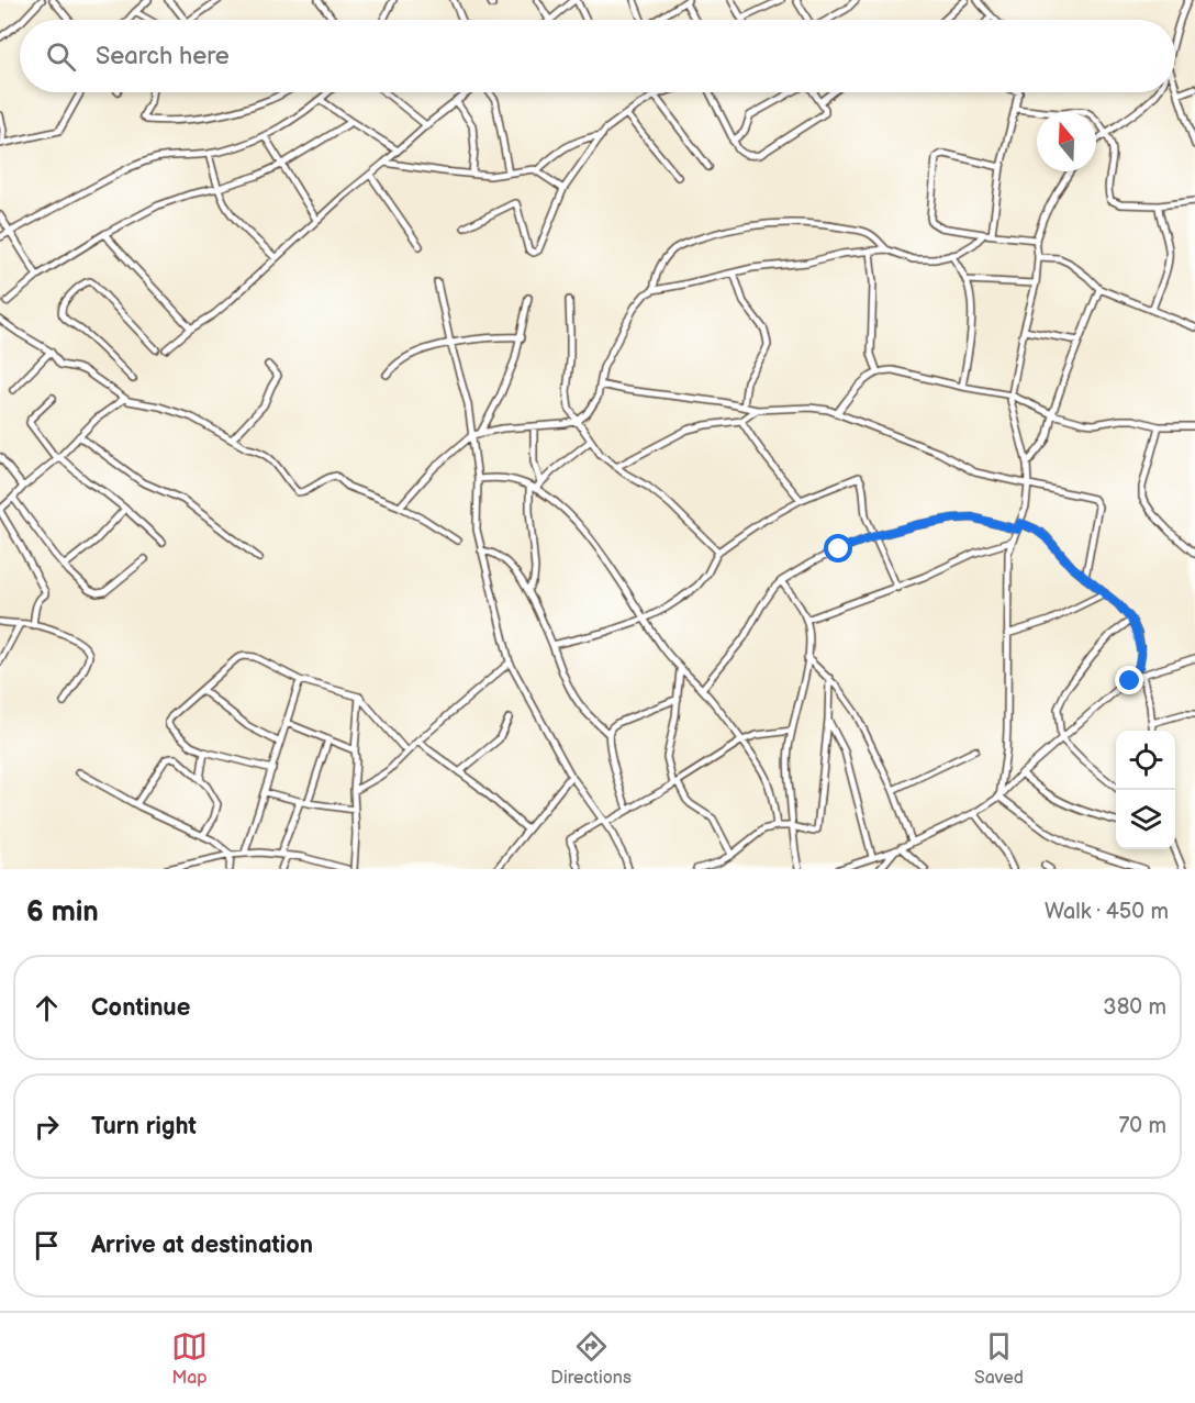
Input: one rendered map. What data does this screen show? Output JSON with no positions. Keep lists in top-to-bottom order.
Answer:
{
  "north": "top",
  "page": {
    "search": "Search here",
    "heading": ["6 min", "Walk · 450 m"],
    "list": [
      ["Continue", "380 m"],
      ["Turn right", "70 m"],
      "Arrive at destination"
    ],
    "nav": ["Map", "Directions", "Saved"]
  }
}
